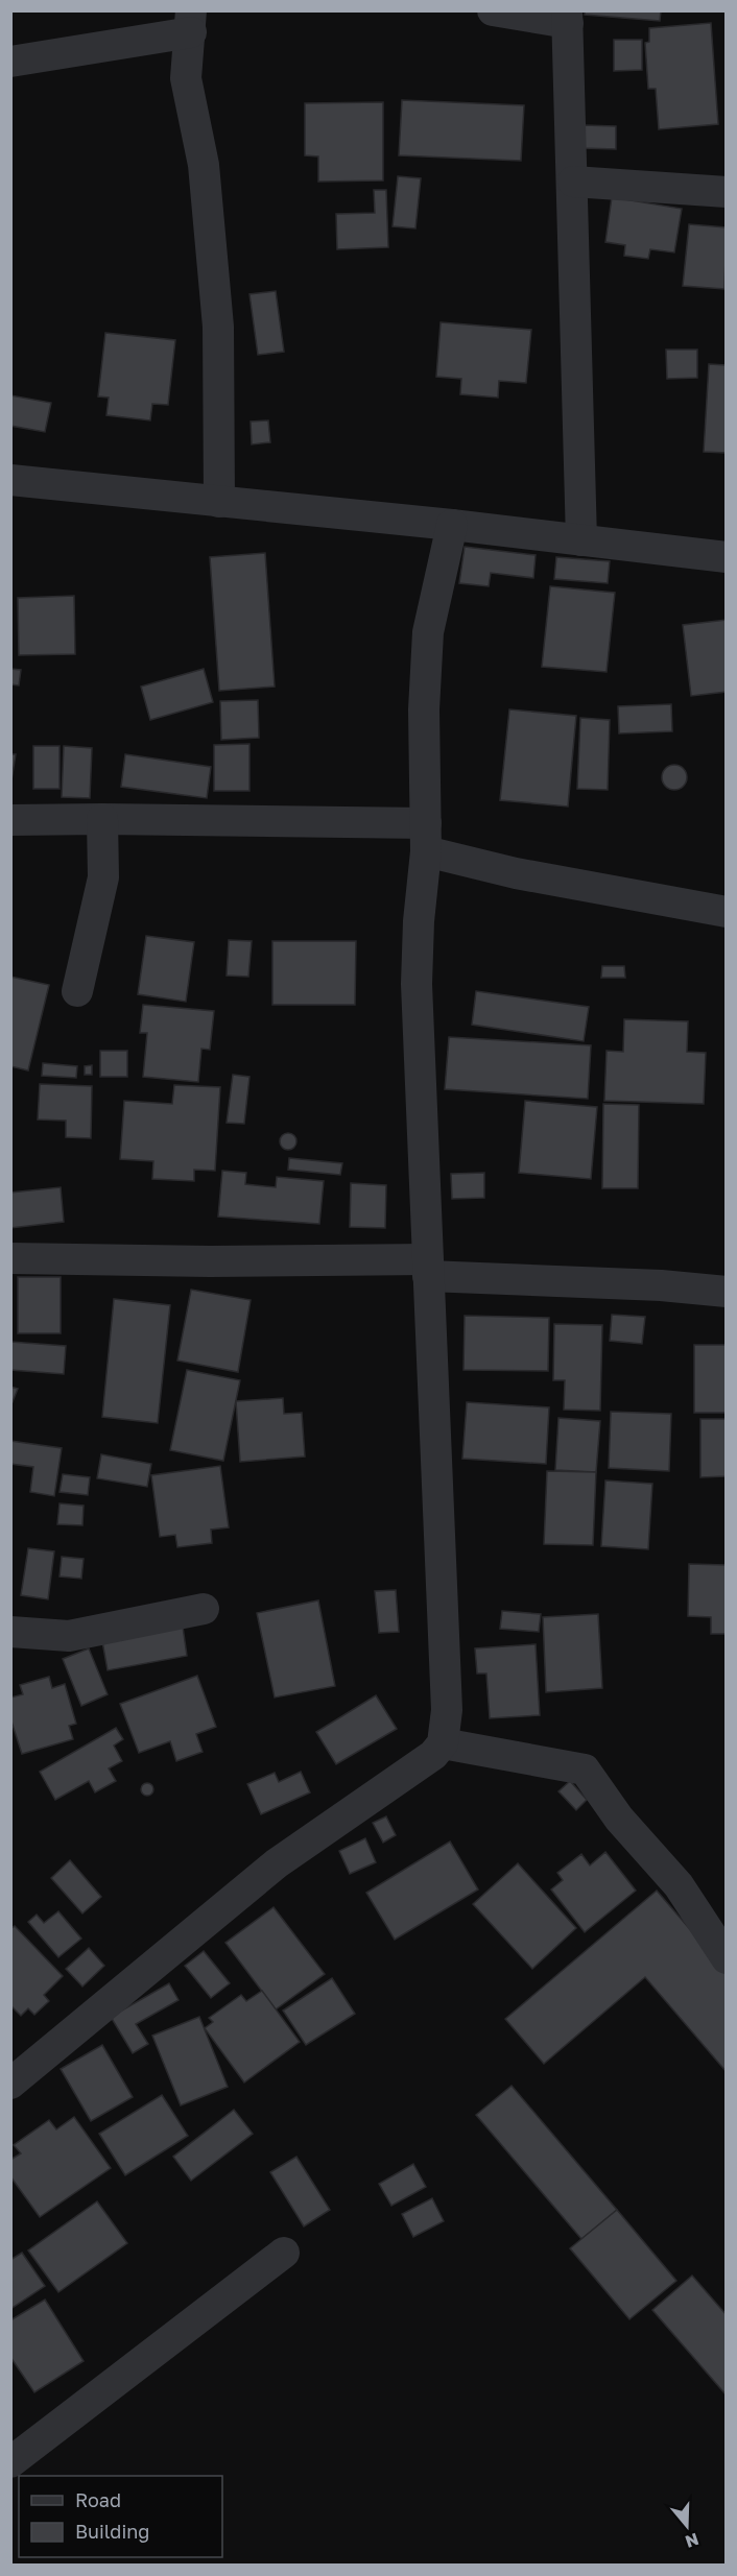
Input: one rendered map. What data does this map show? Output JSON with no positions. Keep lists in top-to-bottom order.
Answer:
{
  "legend": ["Road", "Building"],
  "north": "bottom"
}
